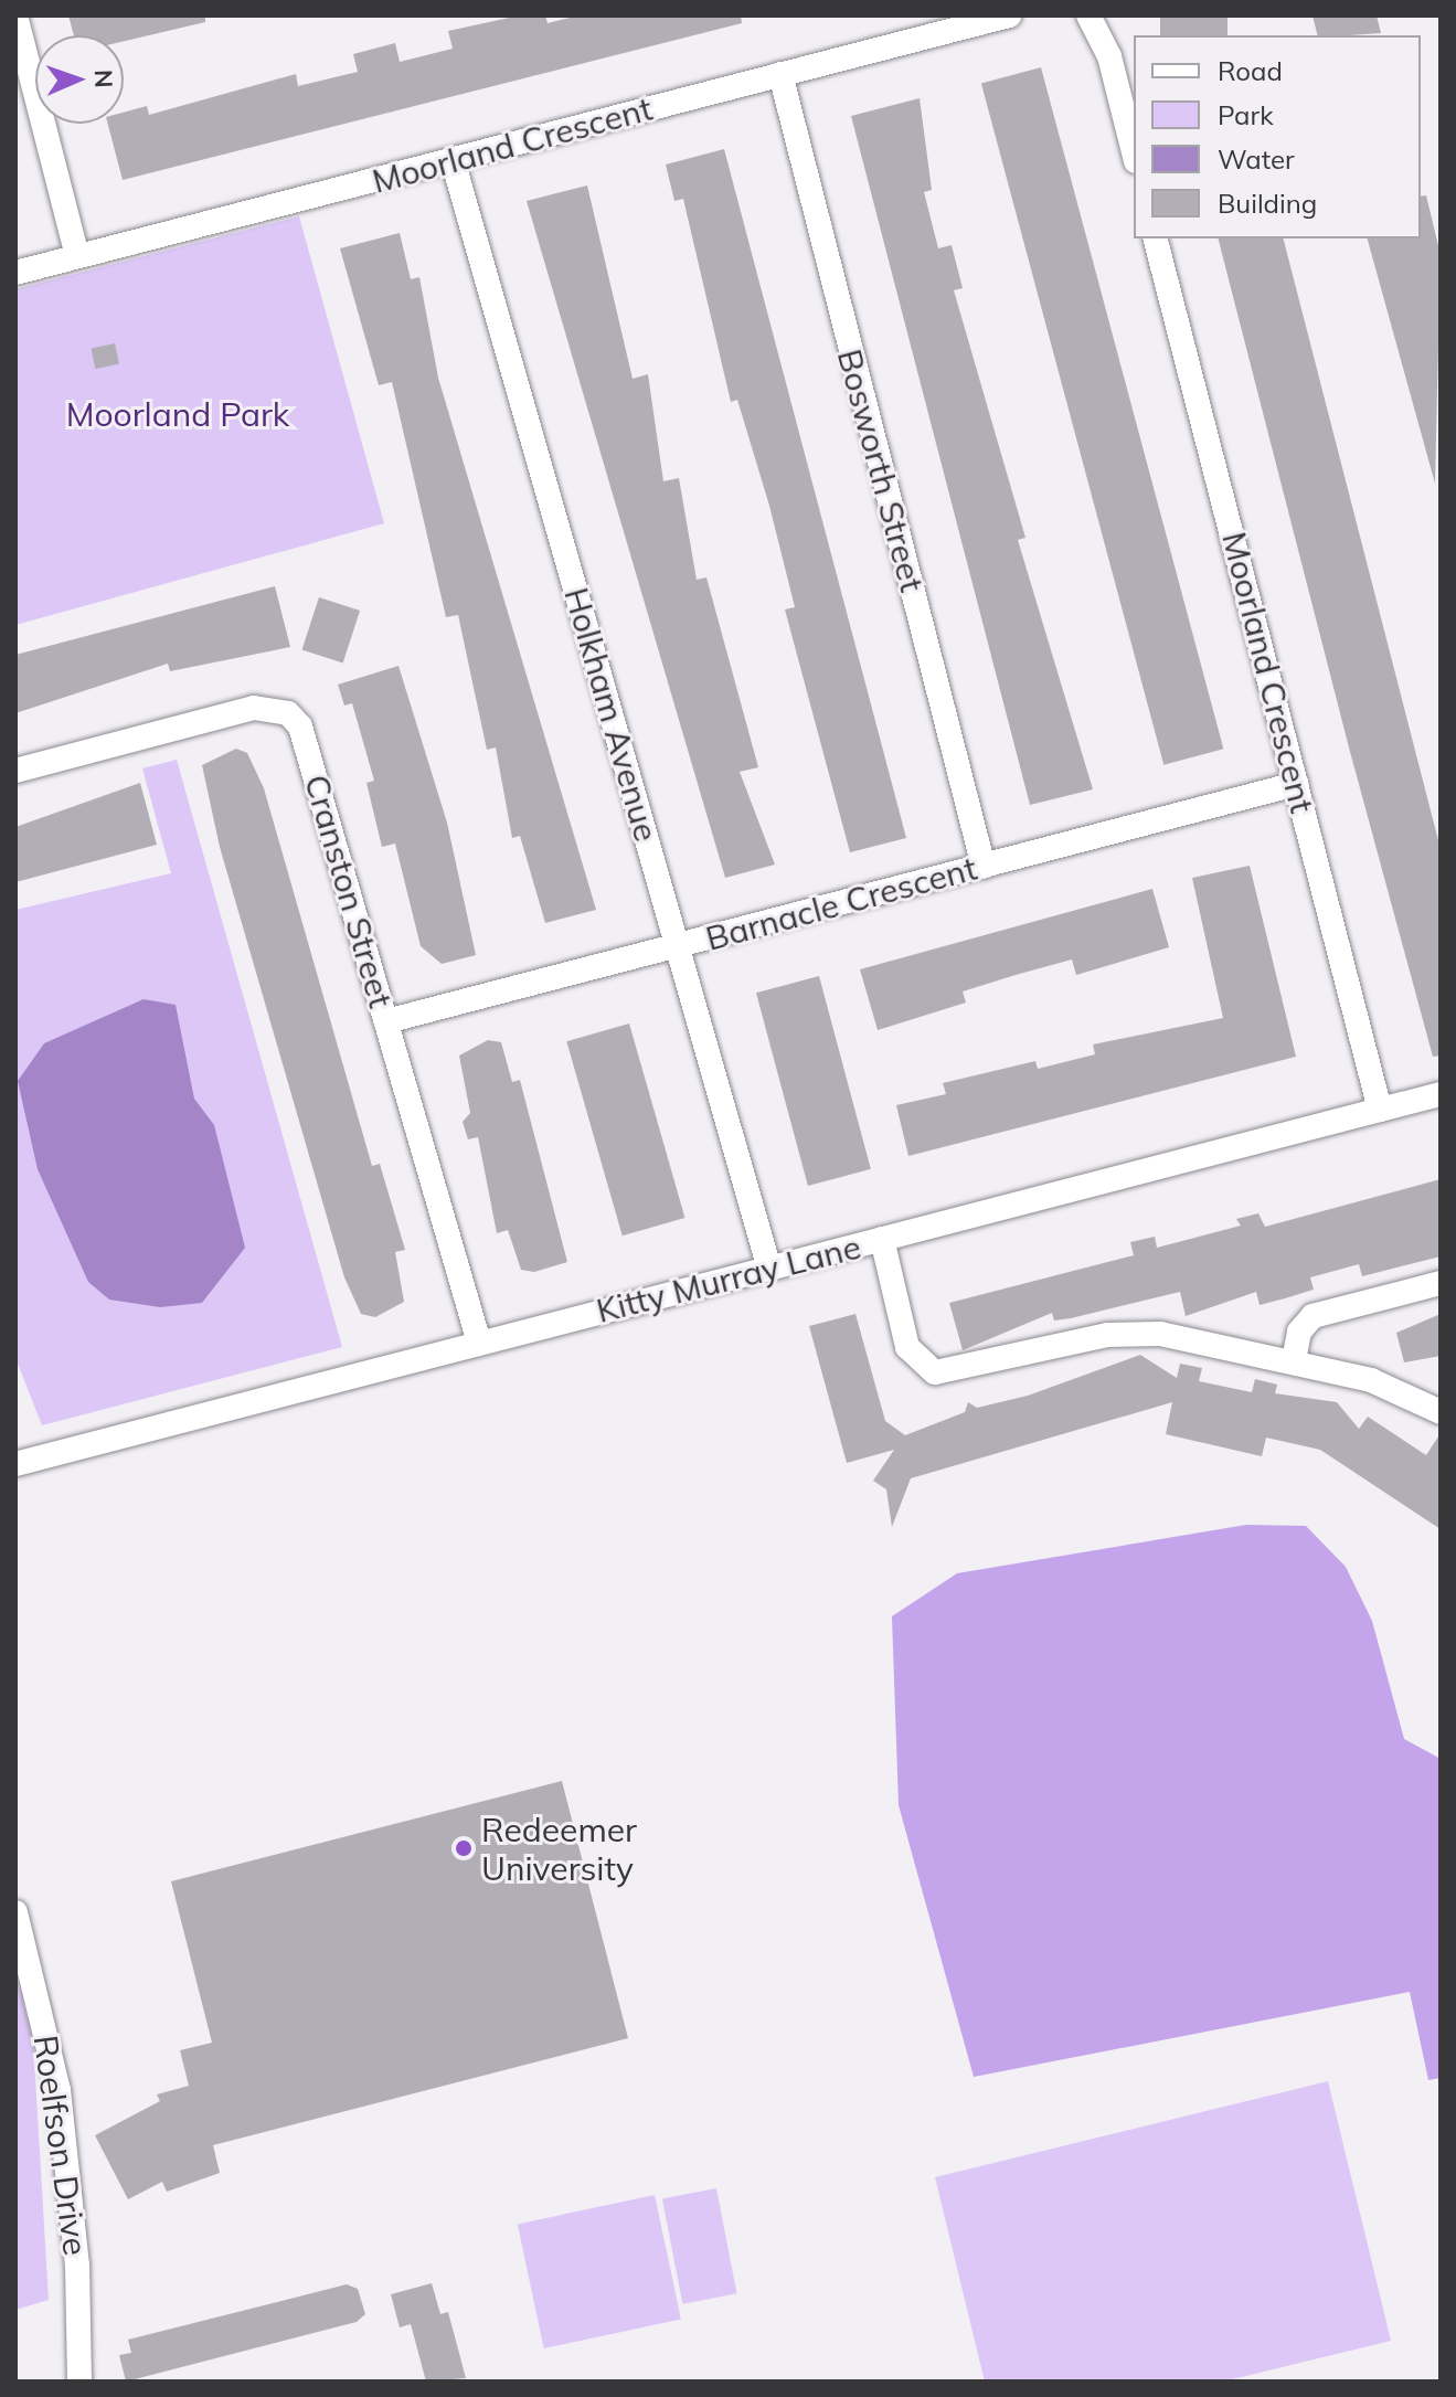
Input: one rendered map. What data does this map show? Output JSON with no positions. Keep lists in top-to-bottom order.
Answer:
{
  "streets": {
    "street": [
      "Moorland Crescent",
      "Bosworth Street",
      "Holkham Avenue",
      "Cranston Street",
      "Barnacle Crescent",
      "Kitty Murray Lane",
      "Roelfson Drive"
    ]
  },
  "crossings": [
    ["Moorland Crescent", "Bosworth Street"],
    ["Moorland Crescent", "Holkham Avenue"],
    ["Moorland Crescent", "Barnacle Crescent"],
    ["Moorland Crescent", "Kitty Murray Lane"],
    ["Bosworth Street", "Barnacle Crescent"],
    ["Holkham Avenue", "Barnacle Crescent"],
    ["Holkham Avenue", "Kitty Murray Lane"],
    ["Cranston Street", "Barnacle Crescent"],
    ["Cranston Street", "Kitty Murray Lane"]
  ],
  "parks": ["Moorland Park"],
  "places": ["Redeemer University"],
  "legend": [
    "Road",
    "Park",
    "Water",
    "Building"
  ],
  "north": "right"
}
